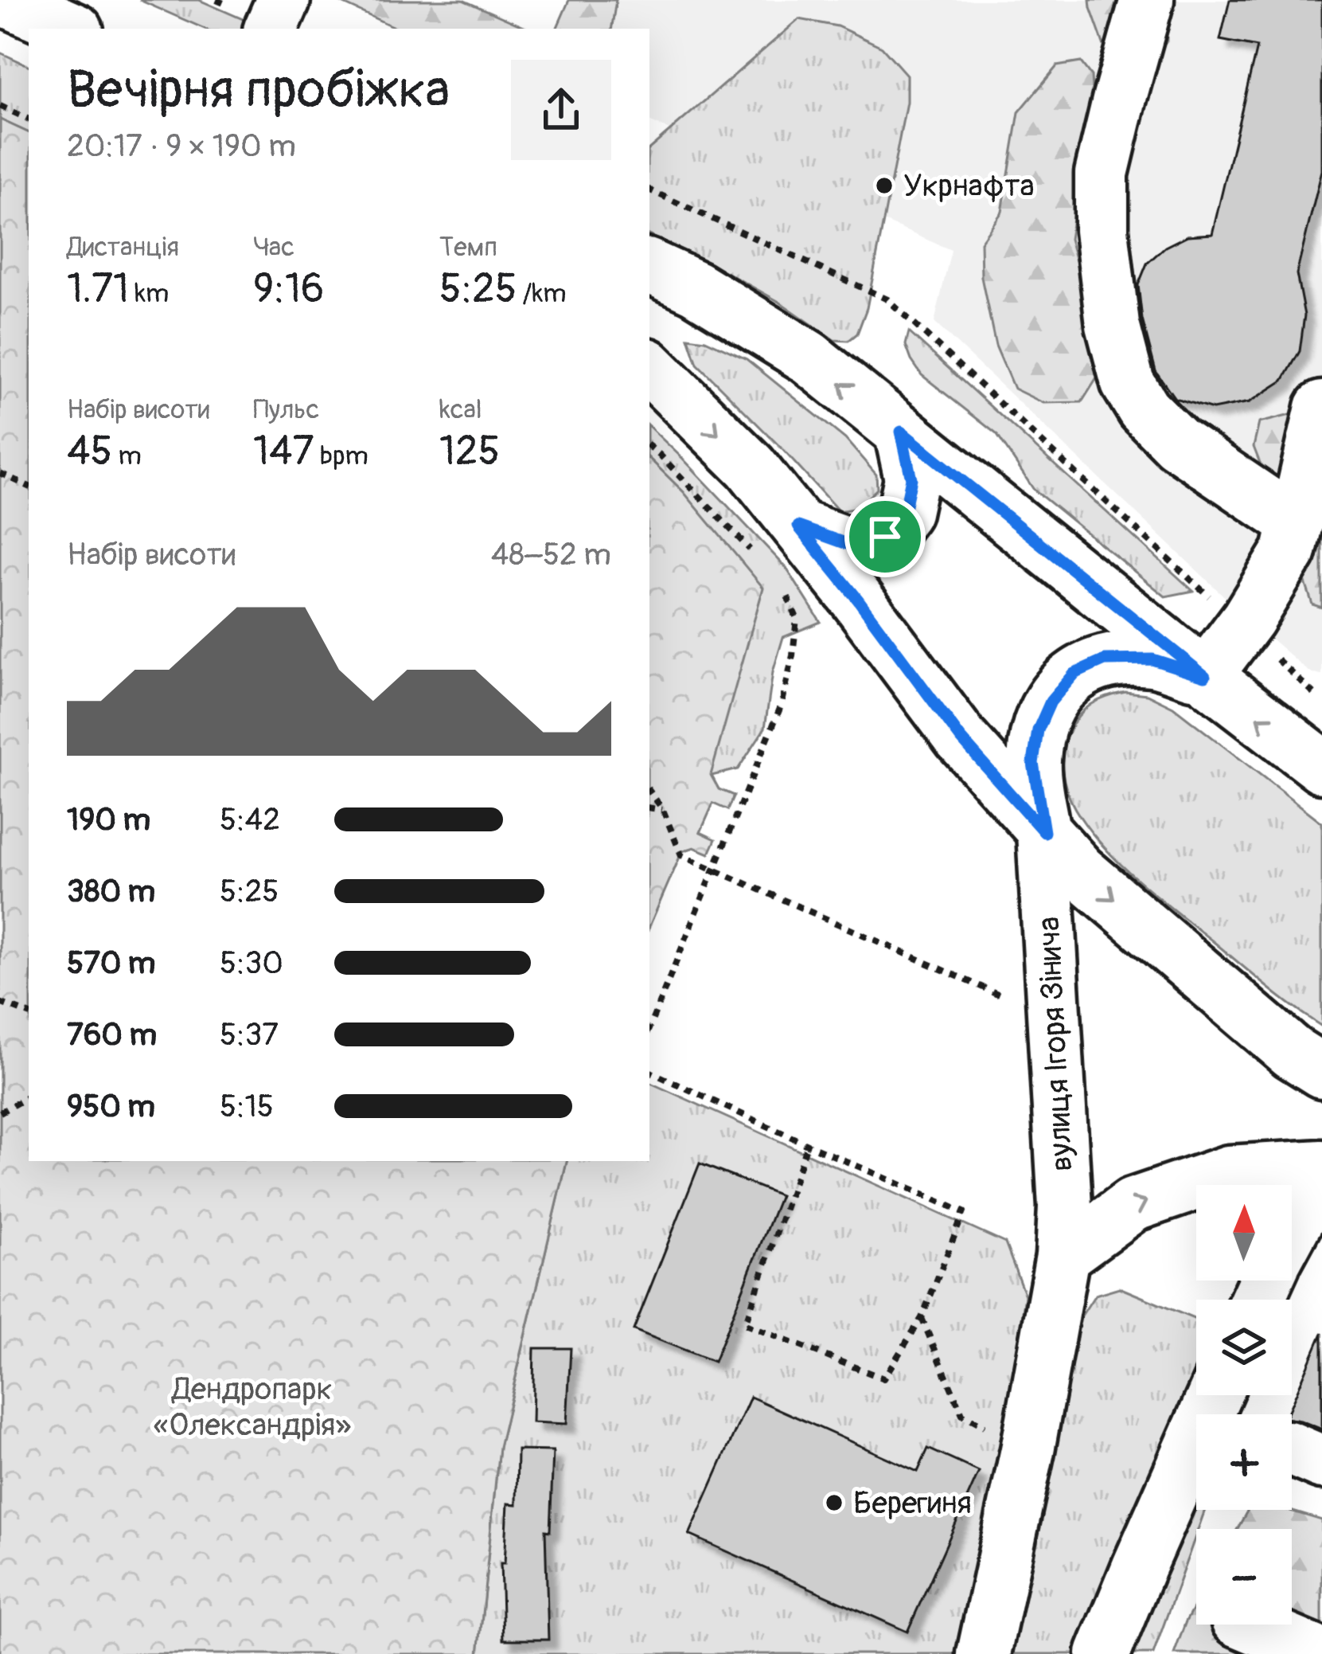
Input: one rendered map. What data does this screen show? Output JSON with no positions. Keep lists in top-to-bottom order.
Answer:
{
  "streets": {
    "main road": ["вулиця Ігоря Зінича"]
  },
  "parks": ["Дендропарк «Олександрія»"],
  "places": ["Укрнафта", "Берегиня"],
  "north": "top",
  "page": {
    "heading": ["Вечірня пробіжка", "20:17 · 9 × 190 m"],
    "stats": [
      ["Дистанція", "1.71 km"],
      ["Час", "9:16"],
      ["Темп", "5:25 /km"],
      ["Набір висоти", "45 m"],
      ["Пульс", "147 bpm"],
      ["kcal", "125"]
    ],
    "chart": ["Набір висоти", "48–52 m"],
    "list": [
      {
        "name": "190 m",
        "note": "5:42"
      },
      {
        "name": "380 m",
        "note": "5:25"
      },
      {
        "name": "570 m",
        "note": "5:30"
      },
      {
        "name": "760 m",
        "note": "5:37"
      },
      {
        "name": "950 m",
        "note": "5:15"
      }
    ],
    "map_buttons": ["+", "−"]
  }
}
